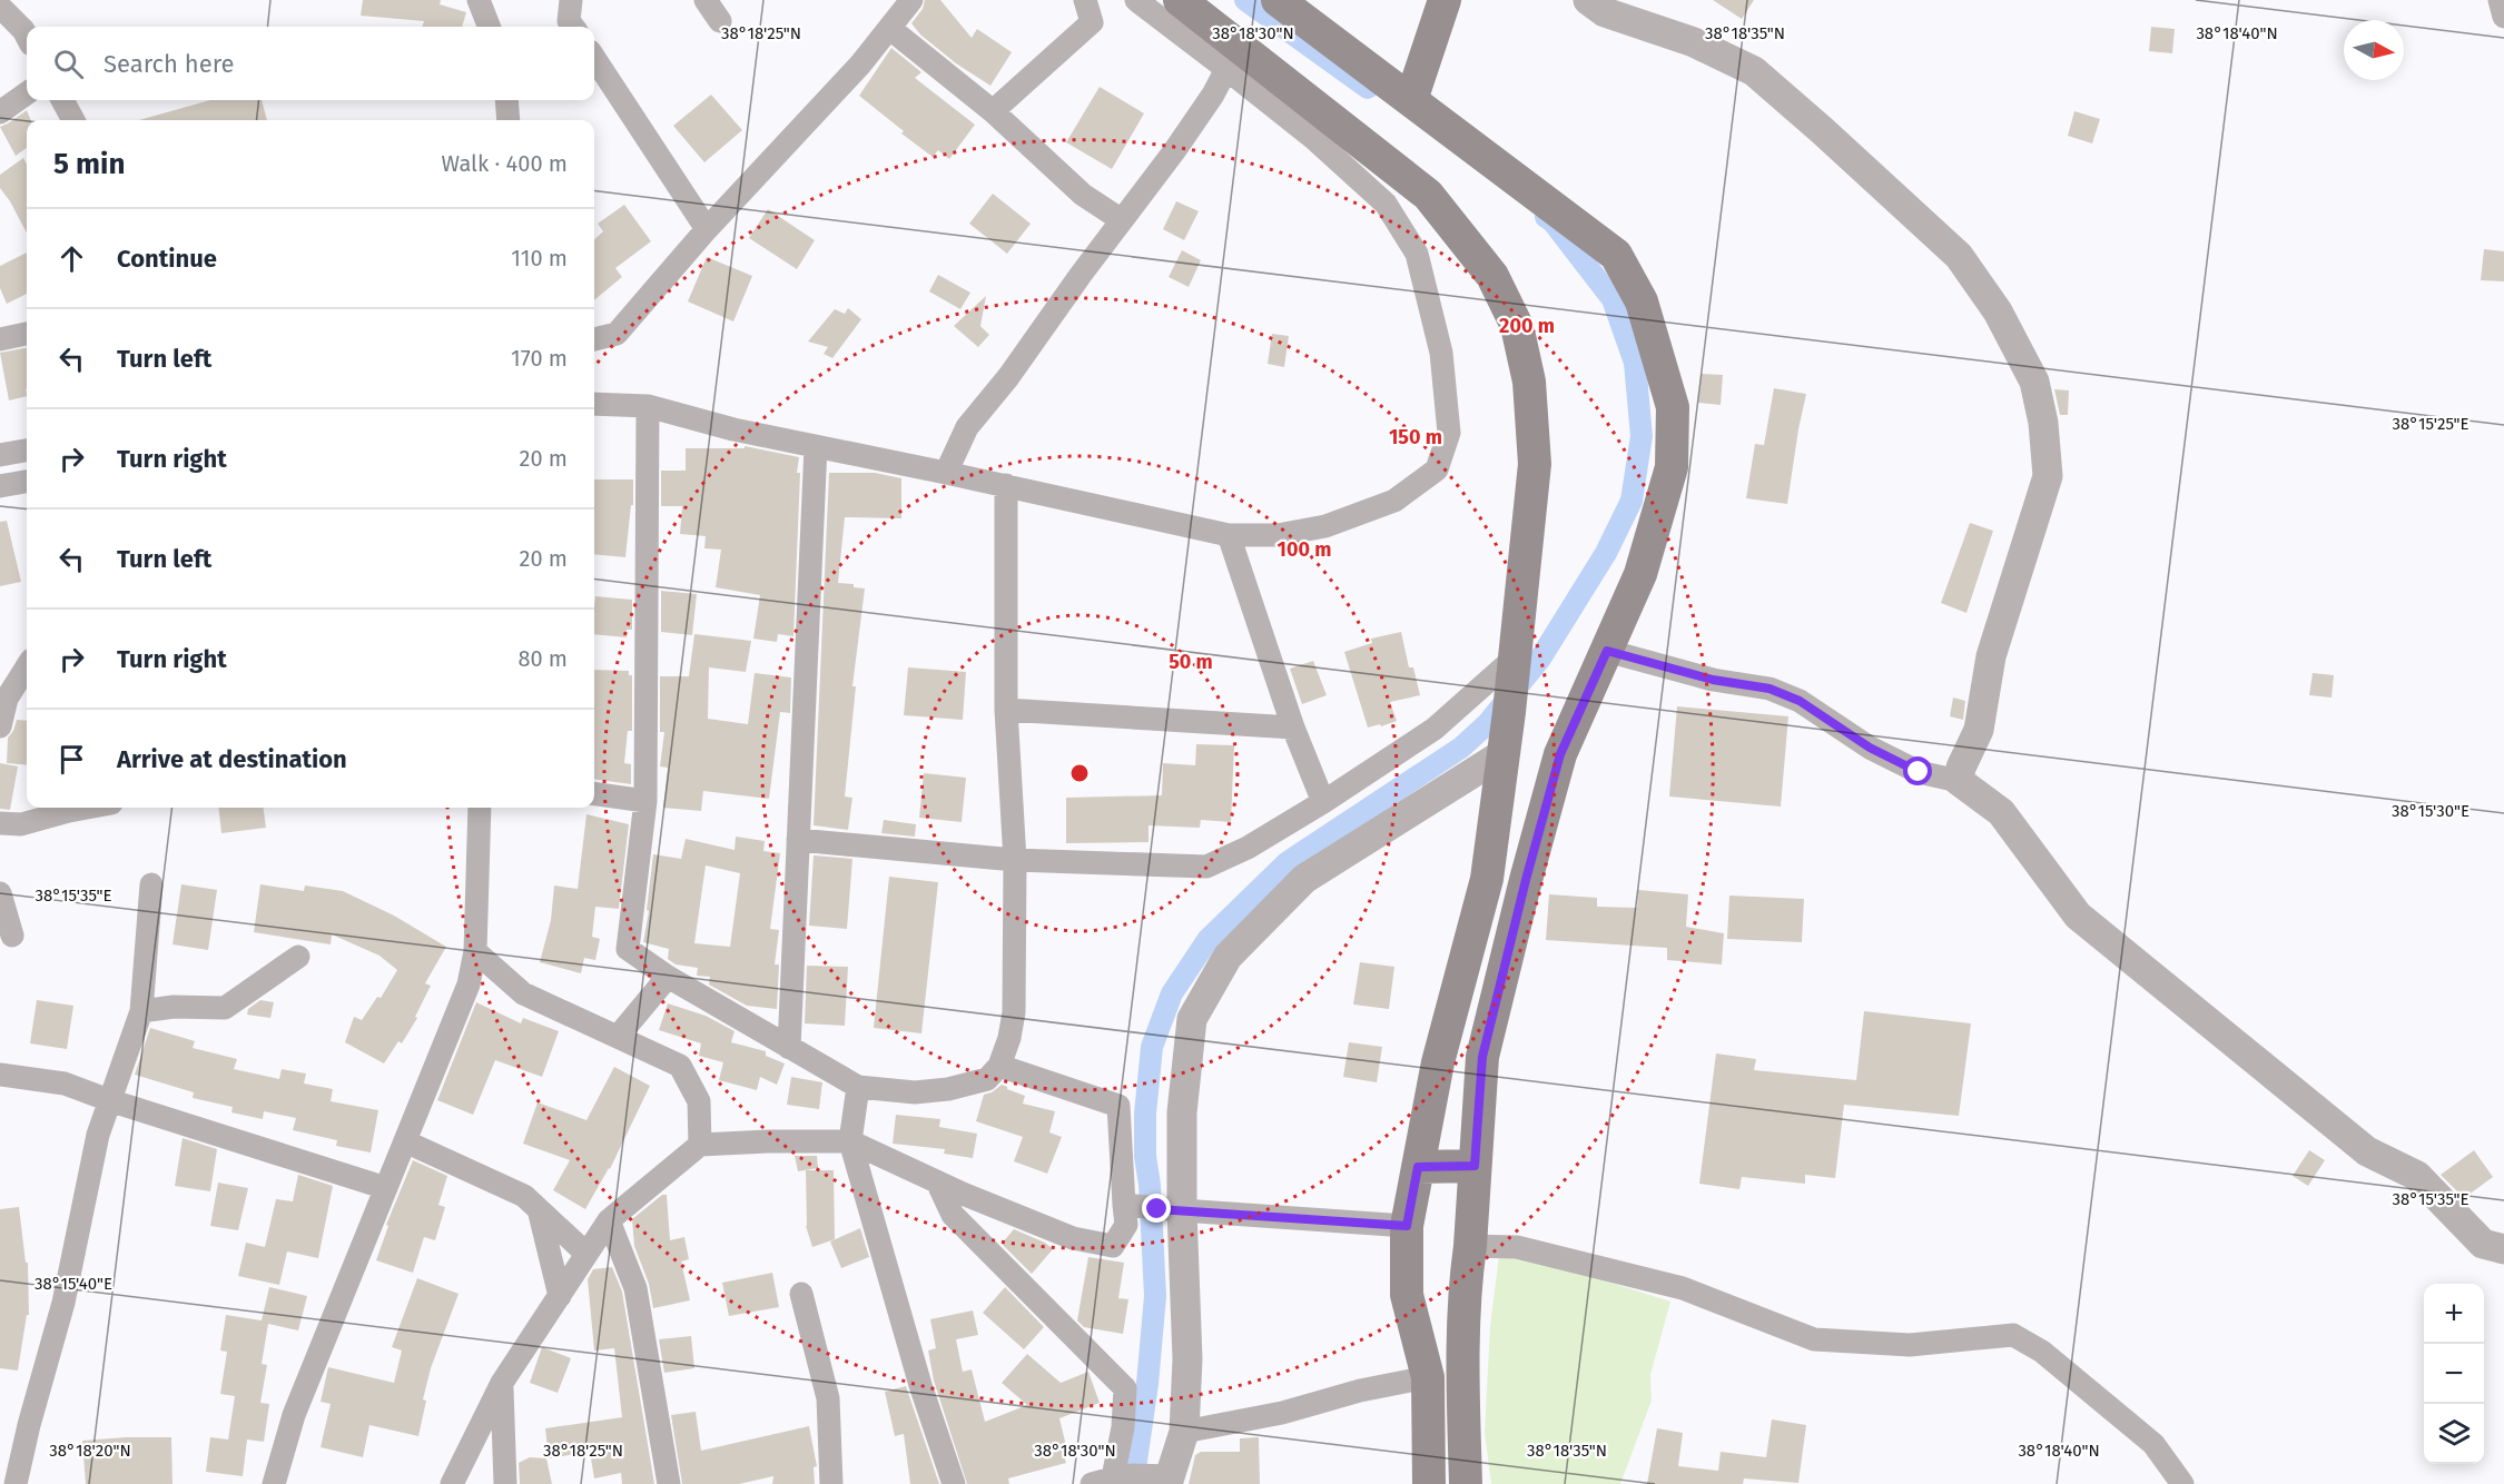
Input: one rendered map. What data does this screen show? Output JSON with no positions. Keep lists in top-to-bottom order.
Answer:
{
  "north": "right",
  "page": {
    "search": "Search here",
    "heading": ["5 min", "Walk · 400 m"],
    "list": [
      ["Continue", "110 m"],
      ["Turn left", "170 m"],
      ["Turn right", "20 m"],
      ["Turn left", "20 m"],
      ["Turn right", "80 m"],
      "Arrive at destination"
    ],
    "map_buttons": ["+", "−"]
  },
  "coordinates": [
    "38°18'25\"N",
    "38°18'30\"N",
    "38°18'35\"N",
    "38°18'40\"N",
    "38°15'25\"E",
    "38°15'30\"E",
    "38°15'35\"E",
    "38°15'40\"E",
    "38°18'20\"N"
  ],
  "rings": [
    "200 m",
    "150 m",
    "100 m",
    "50 m"
  ]
}
